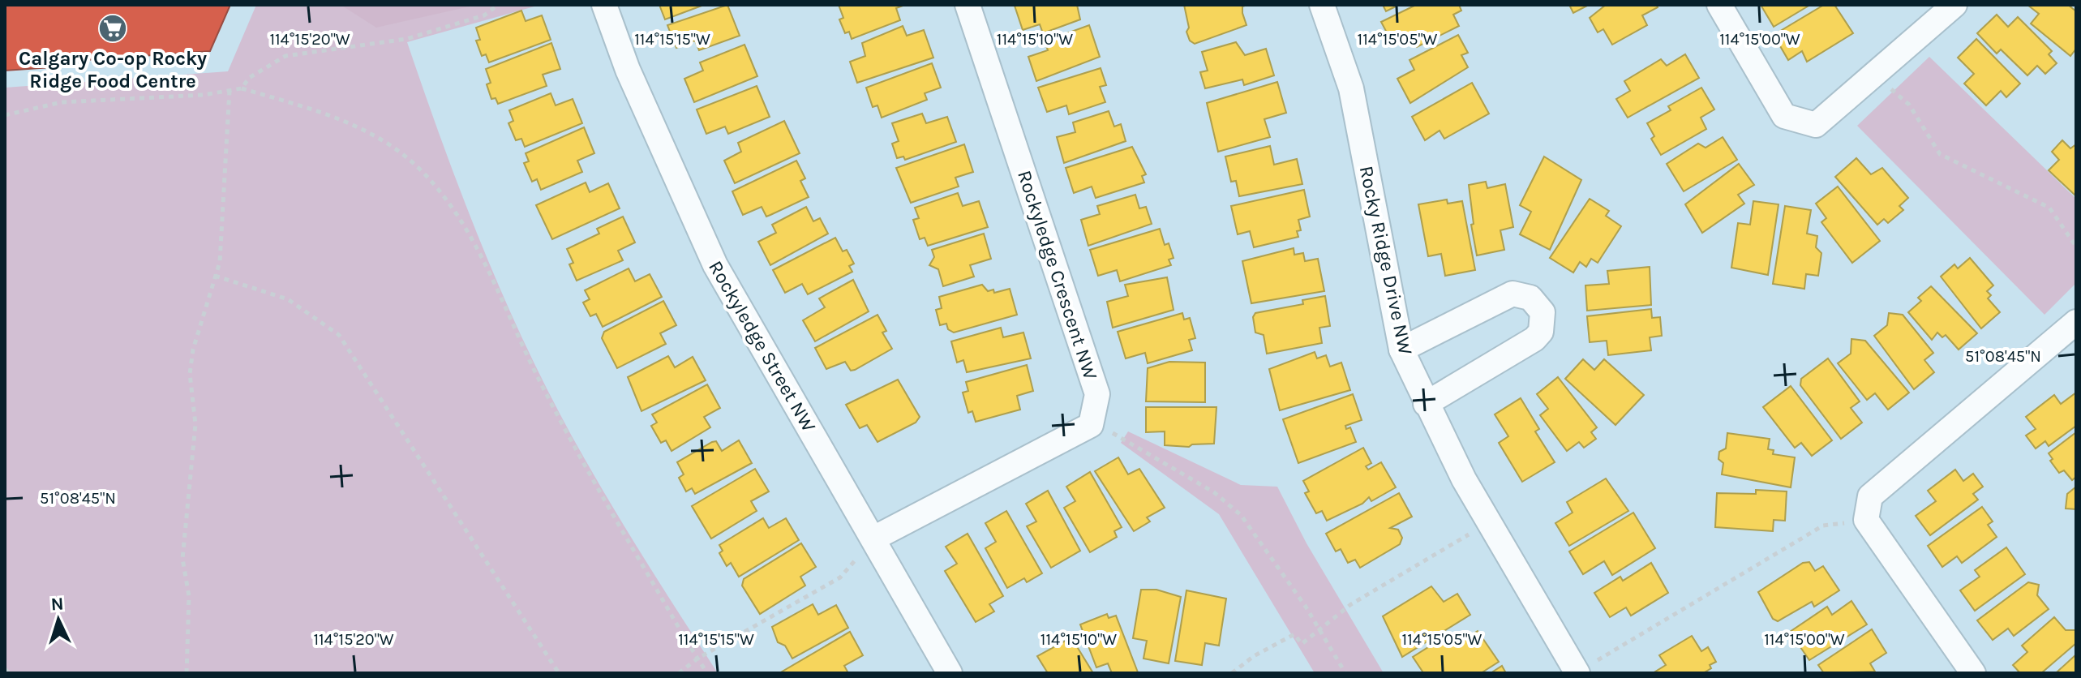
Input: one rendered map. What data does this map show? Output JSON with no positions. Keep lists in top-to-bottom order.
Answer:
{
  "streets": {
    "street": ["Rocky Ridge Drive NW", "Rockyledge Crescent NW", "Rockyledge Street NW"]
  },
  "places": {
    "supermarket": ["Calgary Co-op Rocky Ridge Food Centre"]
  },
  "north": "top",
  "coordinates": [
    "114°15'20\"W",
    "114°15'15\"W",
    "114°15'10\"W",
    "114°15'05\"W",
    "114°15'00\"W",
    "51°08'45\"N"
  ]
}
